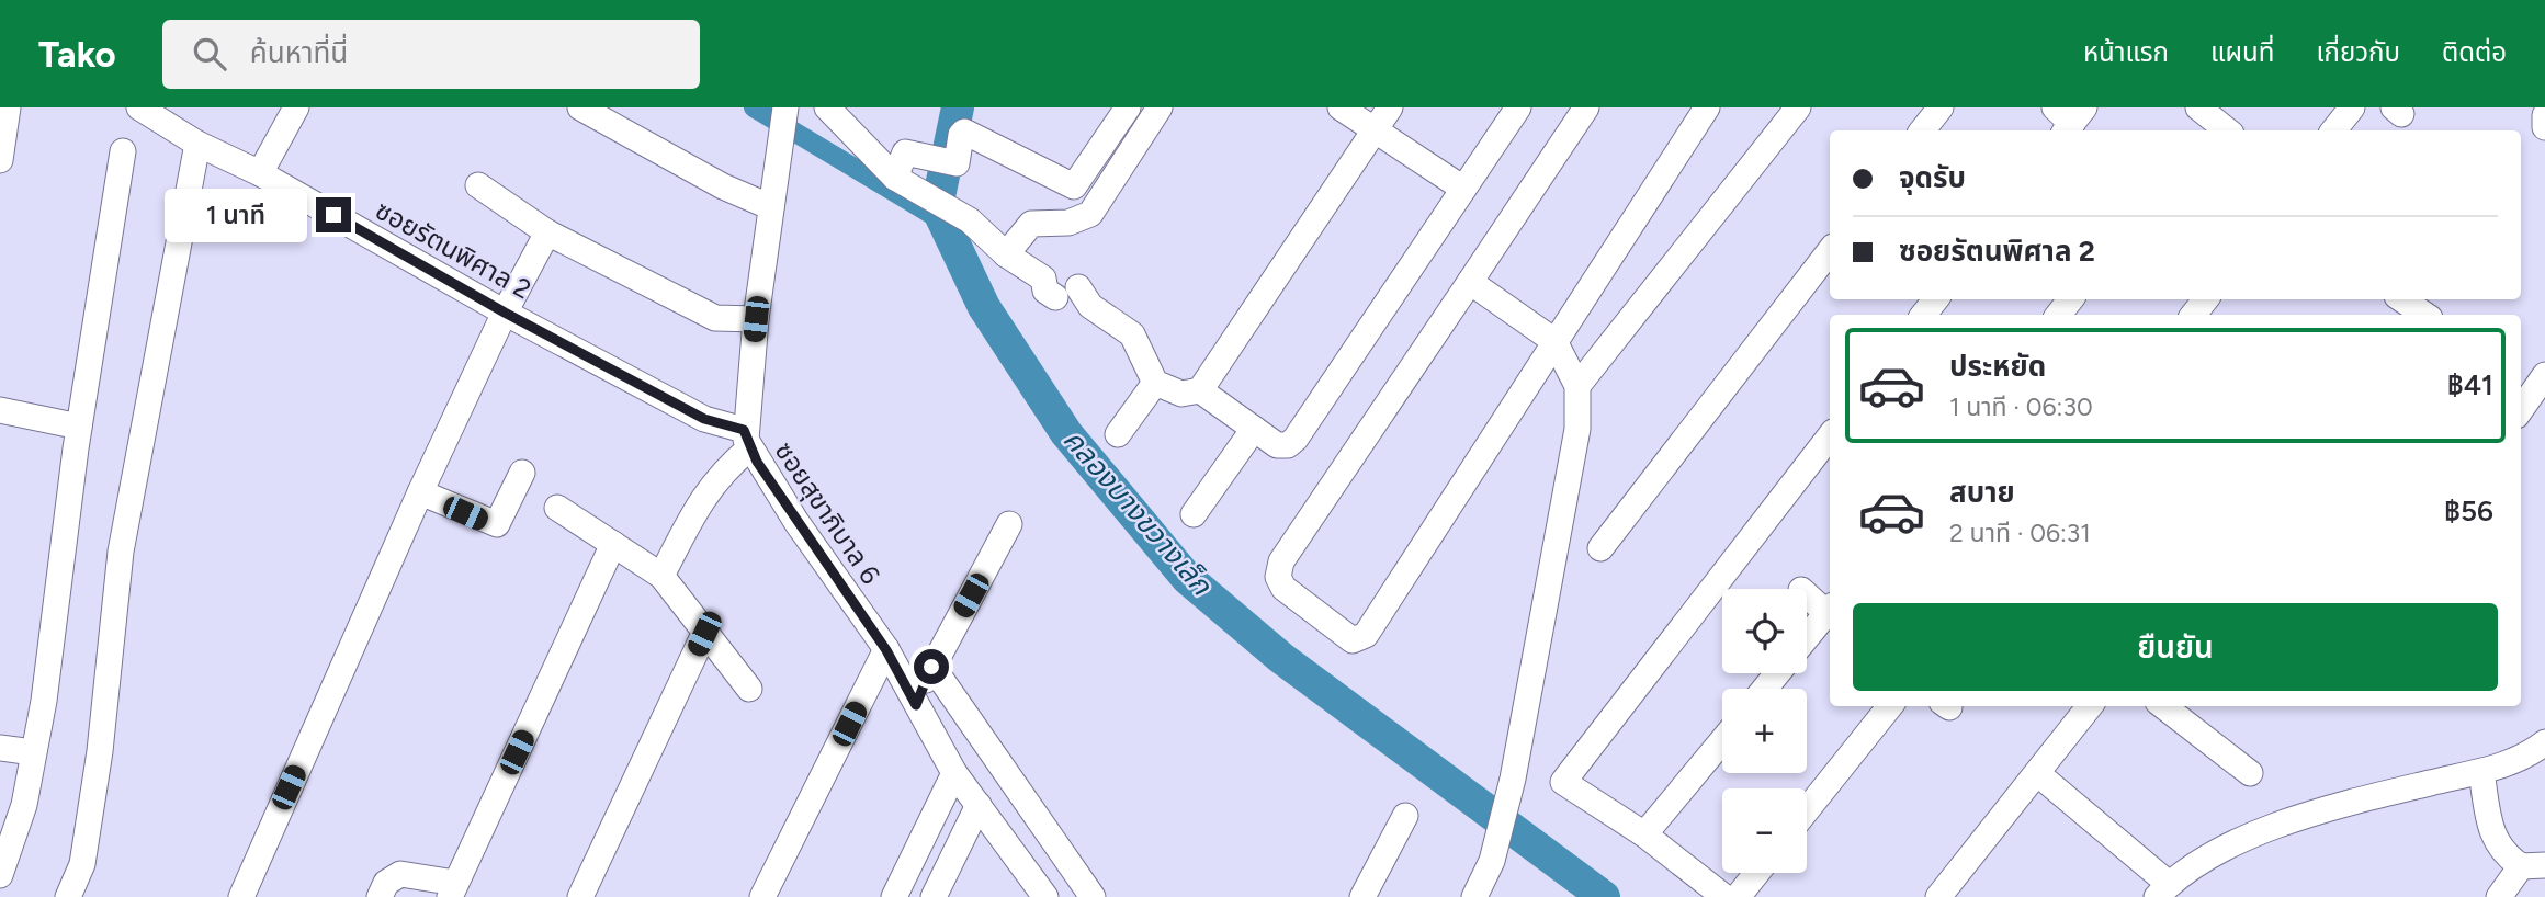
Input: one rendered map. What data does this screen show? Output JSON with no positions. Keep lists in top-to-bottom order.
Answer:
{
  "streets": {
    "street": ["ซอยรัตนพิศาล 2", "ซอยสุขาภิบาล 6"]
  },
  "crossings": [
    ["ซอยรัตนพิศาล 2", "ซอยสุขาภิบาล 6"]
  ],
  "water": ["คลองบางขวางเล็ก"],
  "page": {
    "header": "Tako",
    "search": "ค้นหาที่นี่",
    "nav": [
      "หน้าแรก",
      "แผนที่",
      "เกี่ยวกับ",
      "ติดต่อ"
    ],
    "banner": ["จุดรับ", "ซอยรัตนพิศาล 2"],
    "bubble": "1 นาที",
    "list": [
      {
        "name": "ประหยัด",
        "note": "1 นาที · 06:30",
        "value": "฿41"
      },
      {
        "name": "สบาย",
        "note": "2 นาที · 06:31",
        "value": "฿56"
      }
    ],
    "buttons": "ยืนยัน",
    "map_buttons": ["+", "−"]
  }
}
